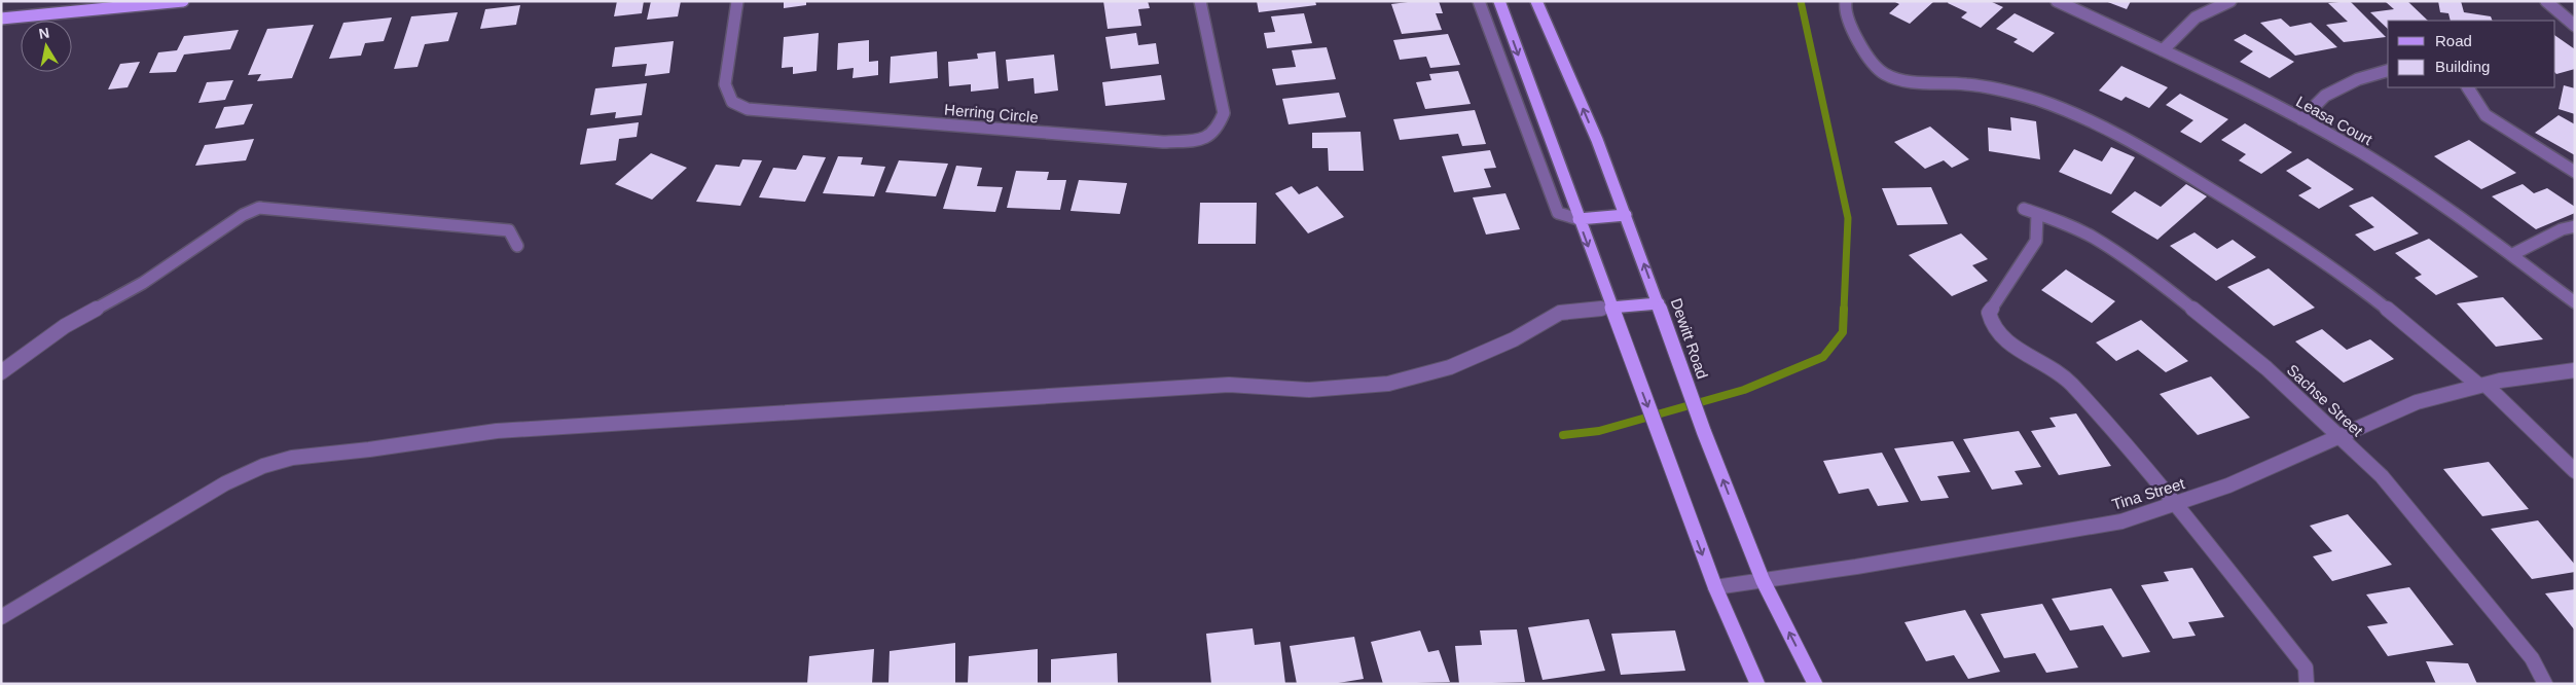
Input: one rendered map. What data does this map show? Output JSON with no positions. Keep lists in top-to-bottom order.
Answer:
{
  "streets": {
    "main road": ["Dewitt Road"],
    "street": [
      "Herring Circle",
      "Leasa Court",
      "Sachse Street",
      "Tina Street"
    ]
  },
  "crossings": [
    ["Dewitt Road", "Tina Street"],
    ["Sachse Street", "Tina Street"]
  ],
  "legend": ["Road", "Building"],
  "north": "top"
}
